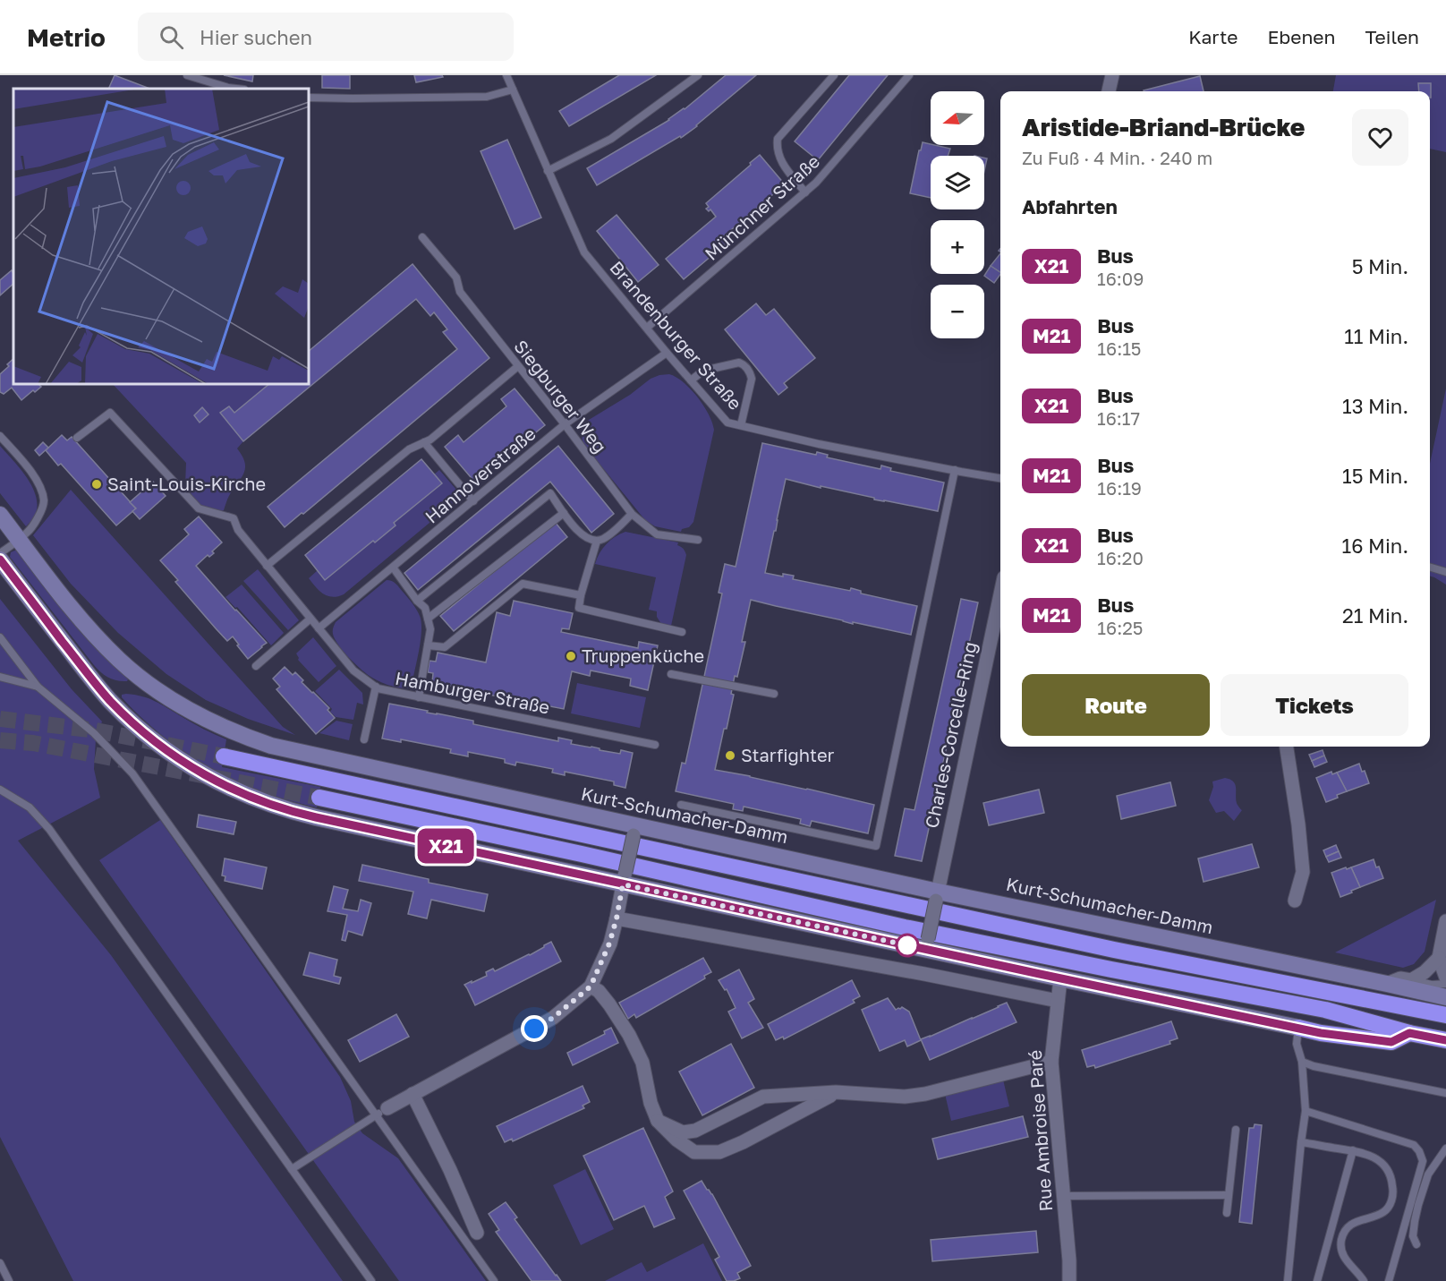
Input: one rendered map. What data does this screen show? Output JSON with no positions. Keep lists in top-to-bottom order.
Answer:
{
  "streets": {
    "main road": ["Kurt-Schumacher-Damm"],
    "street": ["Charles-Corcelle-Ring", "Rue Ambroise Paré"],
    "lane": [
      "Münchner Straße",
      "Brandenburger Straße",
      "Siegburger Weg",
      "Hannoverstraße",
      "Hamburger Straße"
    ]
  },
  "crossings": [
    ["Münchner Straße", "Brandenburger Straße"],
    ["Brandenburger Straße", "Hannoverstraße"],
    ["Siegburger Weg", "Hannoverstraße"],
    ["Hannoverstraße", "Hamburger Straße"],
    ["Charles-Corcelle-Ring", "Kurt-Schumacher-Damm"]
  ],
  "places": ["Saint-Louis-Kirche", "Truppenküche", "Starfighter"],
  "lines": ["bus line X21"],
  "north": "left",
  "page": {
    "header": "Metrio",
    "search": "Hier suchen",
    "nav": ["Karte", "Ebenen", "Teilen"],
    "on_map": "X21",
    "map_buttons": ["+", "−"],
    "heading": [
      ["Aristide-Briand-Brücke", "Zu Fuß · 4 Min. · 240 m"],
      "Abfahrten"
    ],
    "list": [
      {
        "mark": "X21",
        "name": "Bus",
        "note": "16:09",
        "value": "5 Min."
      },
      {
        "mark": "M21",
        "name": "Bus",
        "note": "16:15",
        "value": "11 Min."
      },
      {
        "mark": "X21",
        "name": "Bus",
        "note": "16:17",
        "value": "13 Min."
      },
      {
        "mark": "M21",
        "name": "Bus",
        "note": "16:19",
        "value": "15 Min."
      },
      {
        "mark": "X21",
        "name": "Bus",
        "note": "16:20",
        "value": "16 Min."
      },
      {
        "mark": "M21",
        "name": "Bus",
        "note": "16:25",
        "value": "21 Min."
      }
    ],
    "buttons": ["Route", "Tickets"]
  }
}
